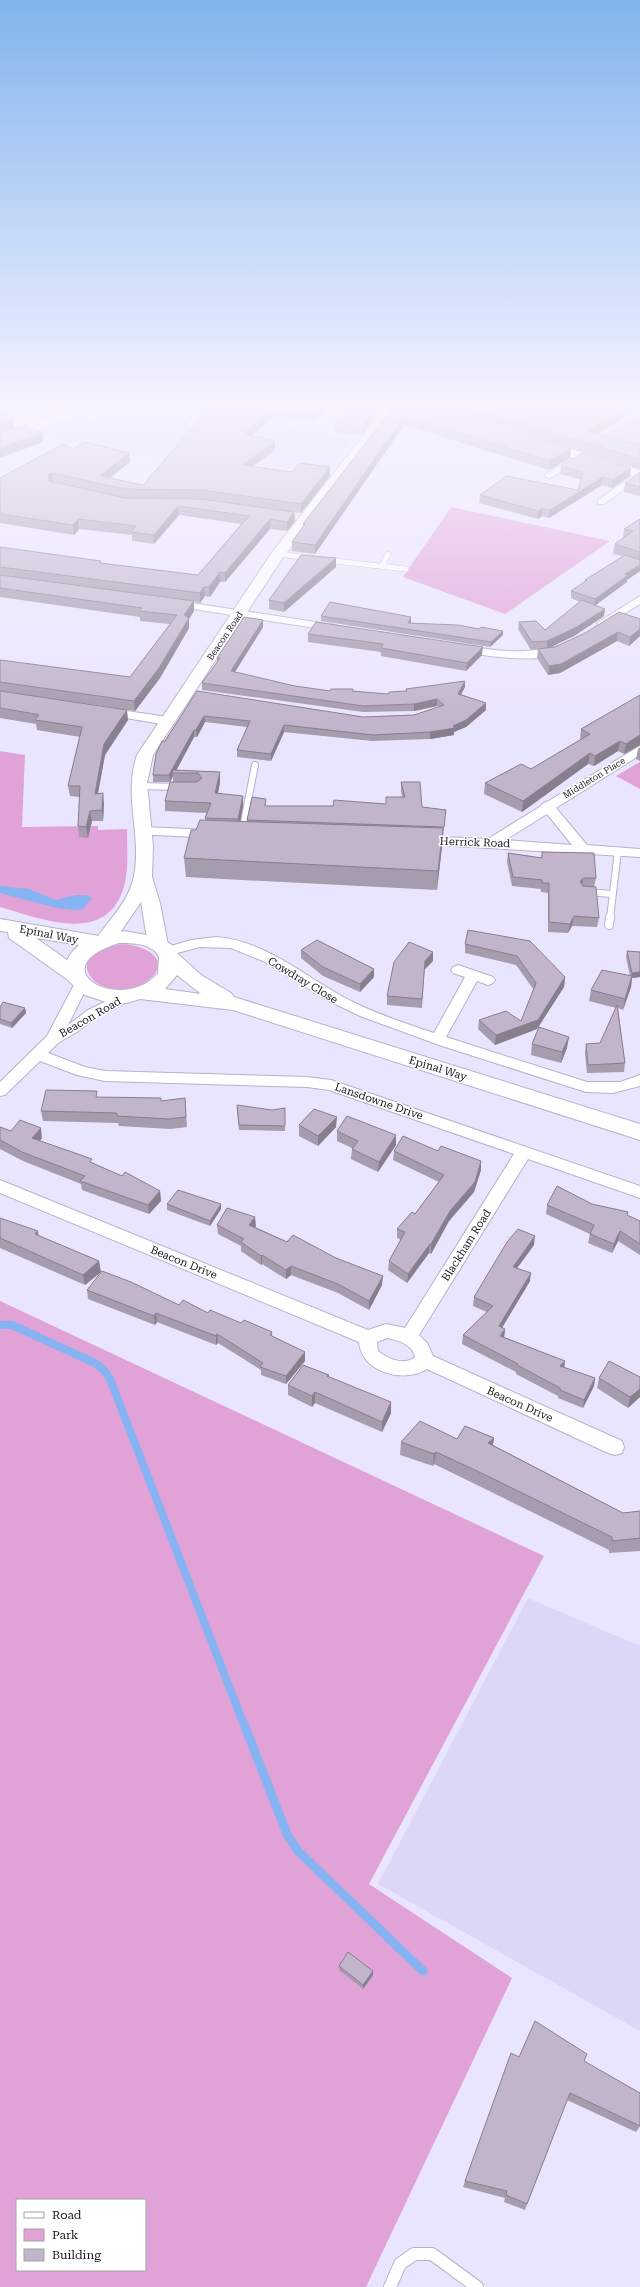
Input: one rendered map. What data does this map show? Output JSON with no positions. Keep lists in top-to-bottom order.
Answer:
{
  "streets": {
    "street": [
      "Beacon Road",
      "Middleton Place",
      "Herrick Road",
      "Epinal Way",
      "Cowdray Close",
      "Lansdowne Drive",
      "Blackham Road",
      "Beacon Drive"
    ]
  },
  "crossings": [
    ["Beacon Road", "Epinal Way"],
    ["Beacon Road", "Cowdray Close"],
    ["Beacon Road", "Lansdowne Drive"],
    ["Middleton Place", "Herrick Road"],
    ["Epinal Way", "Cowdray Close"],
    ["Lansdowne Drive", "Blackham Road"]
  ],
  "legend": ["Road", "Park", "Building"]
}
